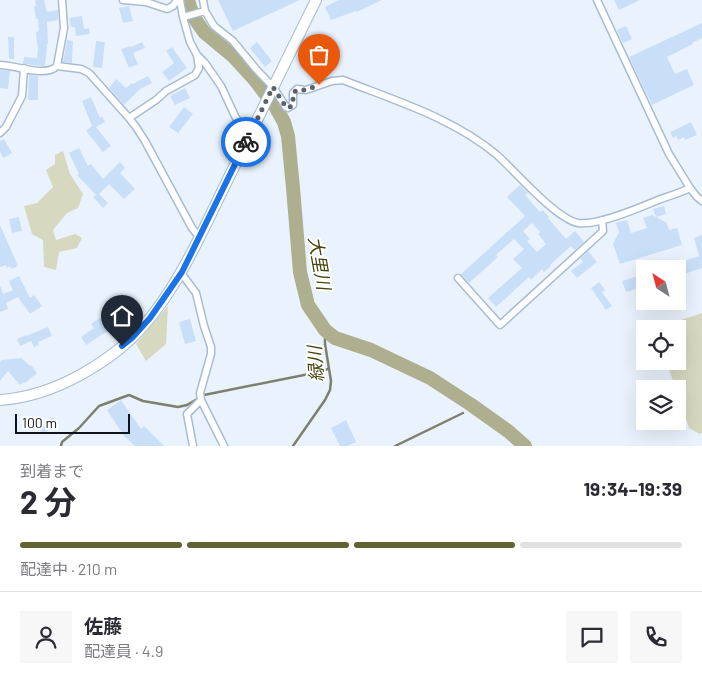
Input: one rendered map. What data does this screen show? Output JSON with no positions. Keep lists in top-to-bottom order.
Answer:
{
  "water": ["大里川", "緑川"],
  "scale_bar": "100 m",
  "north": "top left",
  "page": {
    "scale": "100 m",
    "heading": ["2 分", "到着まで", "19:34–19:39"],
    "panel": ["佐藤", "配達員 · 4.9"],
    "bar": "配達中 · 210 m"
  }
}
